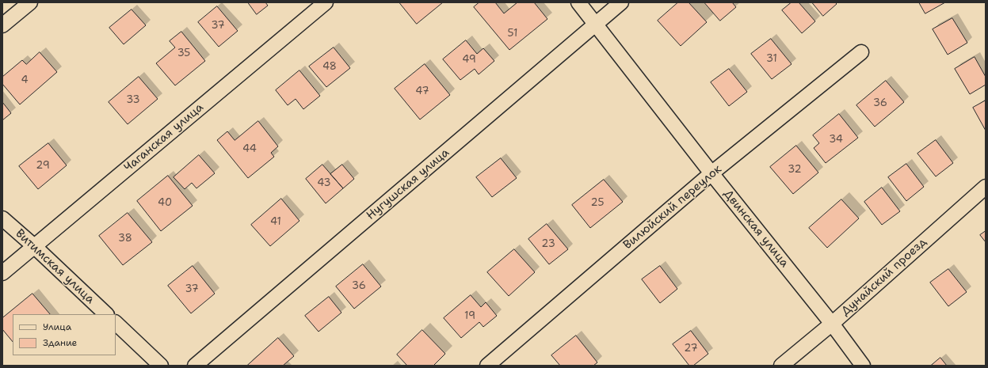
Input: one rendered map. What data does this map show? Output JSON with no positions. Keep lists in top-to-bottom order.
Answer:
{
  "streets": {
    "street": [
      "Чаганская улица",
      "Нугушская улица",
      "Вилюйский переулок",
      "Двинская улица",
      "Витимская улица",
      "Дунайский проезд"
    ]
  },
  "crossings": [
    ["Чаганская улица", "Витимская улица"],
    ["Нугушская улица", "Двинская улица"],
    ["Вилюйский переулок", "Двинская улица"],
    ["Двинская улица", "Дунайский проезд"]
  ],
  "house_numbers": [
    "37",
    "51",
    "35",
    "31",
    "49",
    "48",
    "4",
    "47",
    "33",
    "36",
    "34",
    "44",
    "29",
    "32",
    "43",
    "40",
    "25",
    "41",
    "38",
    "23",
    "36",
    "37",
    "19",
    "27"
  ],
  "legend": ["Улица", "Здание"]
}
